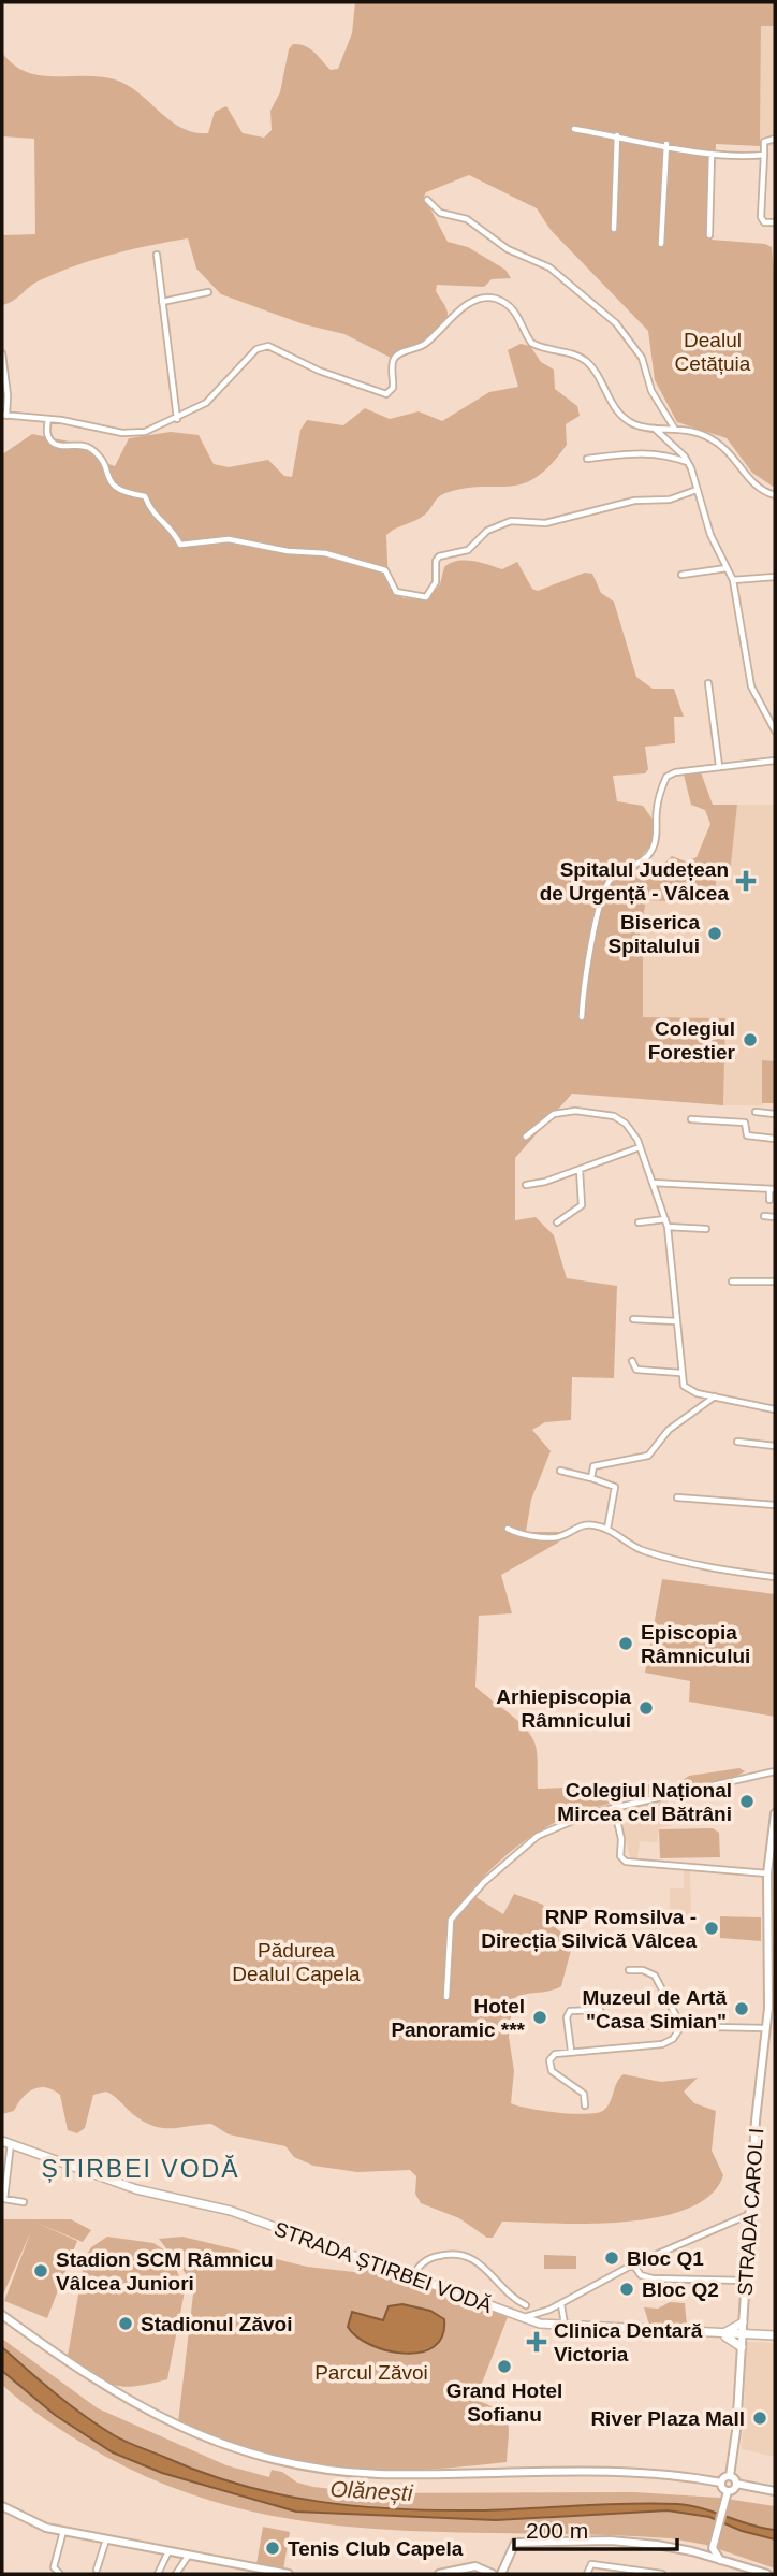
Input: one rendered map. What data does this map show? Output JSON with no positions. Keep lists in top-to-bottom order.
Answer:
{
  "streets": {
    "main road": ["STRADA ȘTIRBEI VODĂ"],
    "street": ["STRADA CAROL I"]
  },
  "crossings": [
    ["STRADA CAROL I", "STRADA ȘTIRBEI VODĂ"]
  ],
  "districts": ["ȘTIRBEI VODĂ"],
  "water": ["Olănești"],
  "parks": ["Dealul Cetățuia", "Pădurea Dealul Capela", "Parcul Zăvoi"],
  "places": {
    "health": ["Spitalul Județean de Urgență - Vâlcea", "Clinica Dentară Victoria"],
    "other": [
      "Biserica Spitalului",
      "Colegiul Forestier",
      "Episcopia Râmnicului",
      "Arhiepiscopia Râmnicului",
      "Colegiul Național Mircea cel Bătrâni",
      "RNP Romsilva - Direcția Silvică Vâlcea",
      "Muzeul de Artă \"Casa Simian\"",
      "Hotel Panoramic ***",
      "Bloc Q1",
      "Stadion SCM Râmnicu Vâlcea Juniori",
      "Bloc Q2",
      "Stadionul Zăvoi",
      "Grand Hotel Sofianu",
      "River Plaza Mall",
      "Tenis Club Capela"
    ]
  },
  "scale_bar": "200 m"
}
